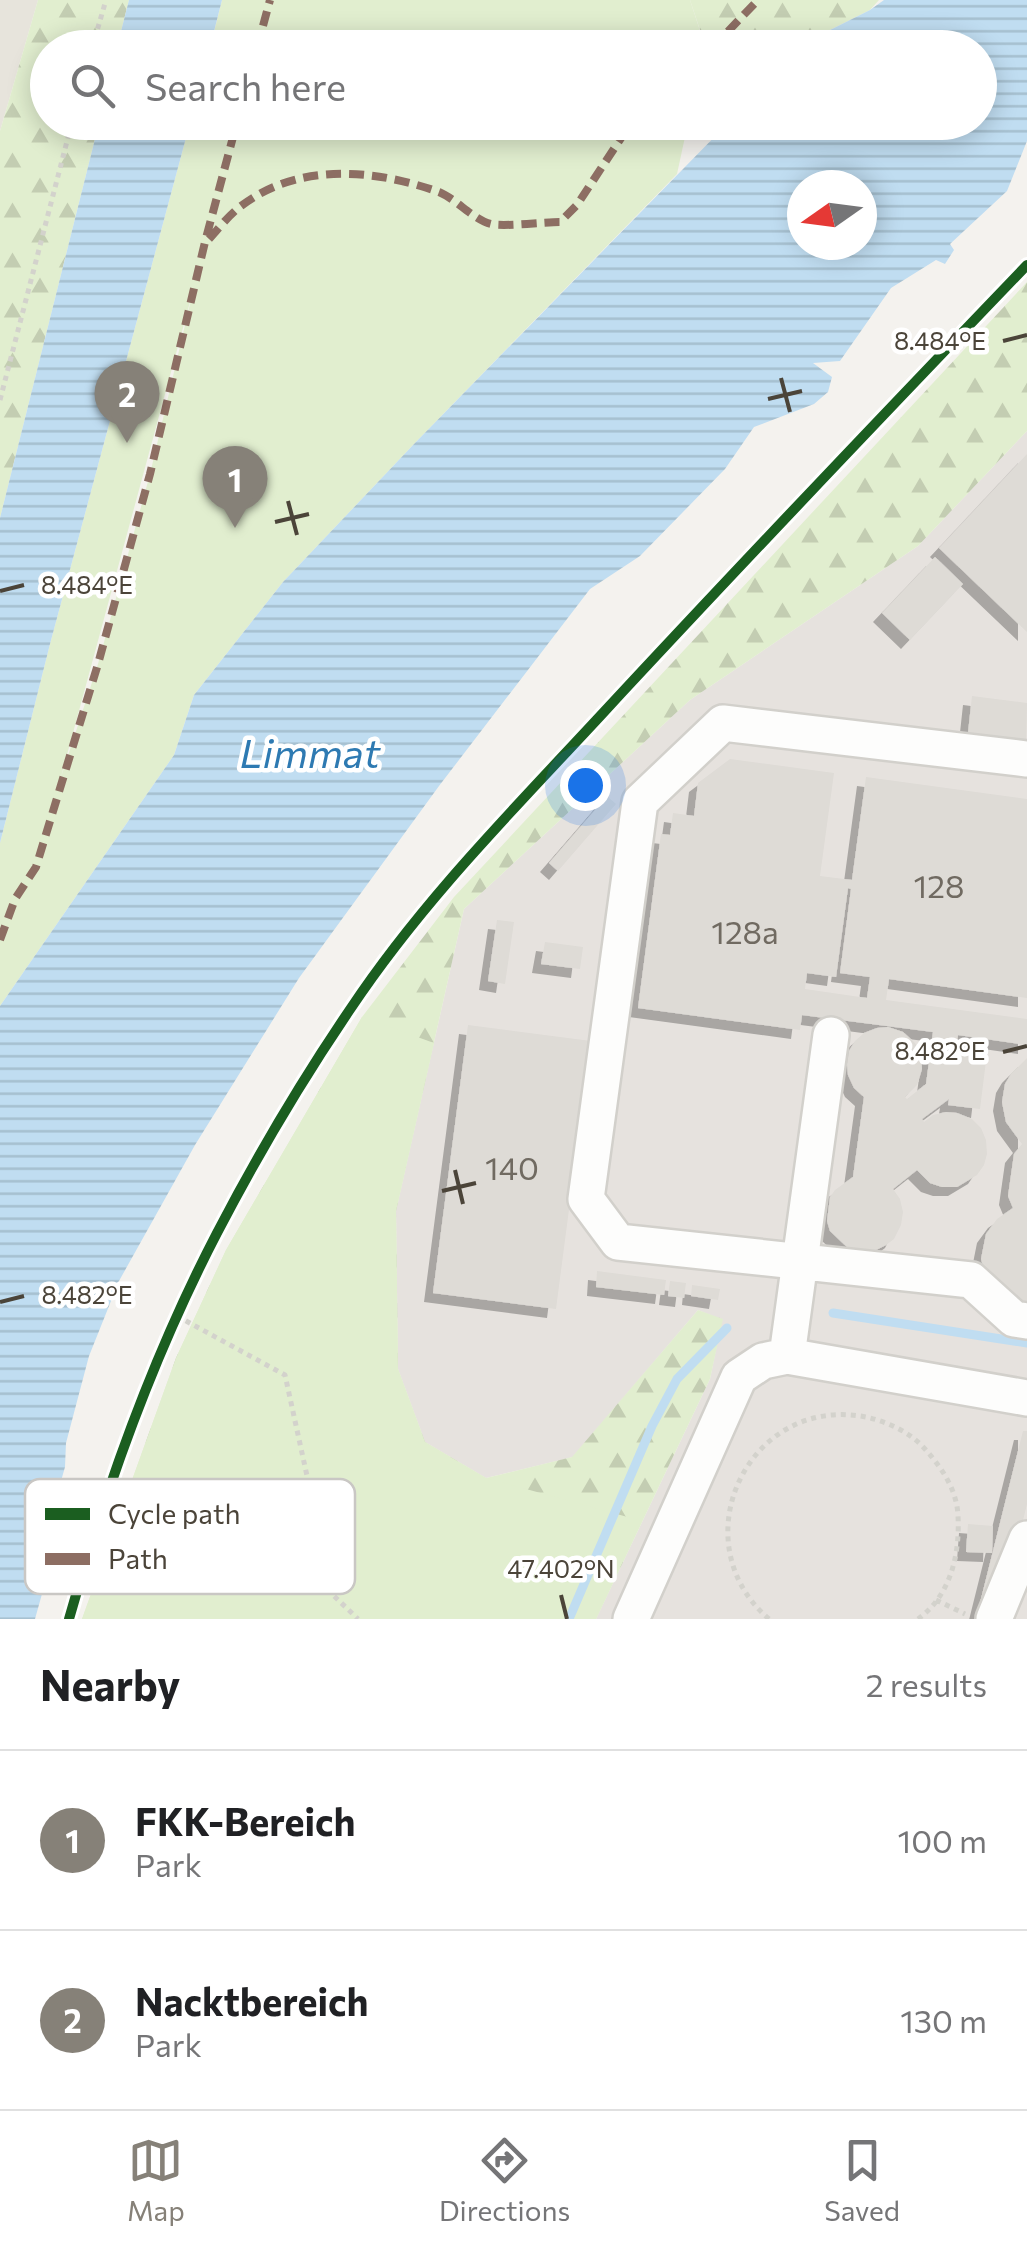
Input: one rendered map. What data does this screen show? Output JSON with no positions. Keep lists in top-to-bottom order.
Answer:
{
  "water": ["Limmat"],
  "house_numbers": ["128", "128a", "140"],
  "legend": ["Cycle path", "Path"],
  "north": "left",
  "page": {
    "search": "Search here",
    "pins": ["2", "1"],
    "heading": ["Nearby", "2 results"],
    "list": [
      {
        "mark": "1",
        "name": "FKK-Bereich",
        "note": "Park",
        "value": "100 m"
      },
      {
        "mark": "2",
        "name": "Nacktbereich",
        "note": "Park",
        "value": "130 m"
      }
    ],
    "nav": ["Map", "Directions", "Saved"]
  },
  "coordinates": ["8.484°E", "8.482°E", "47.402°N"]
}
